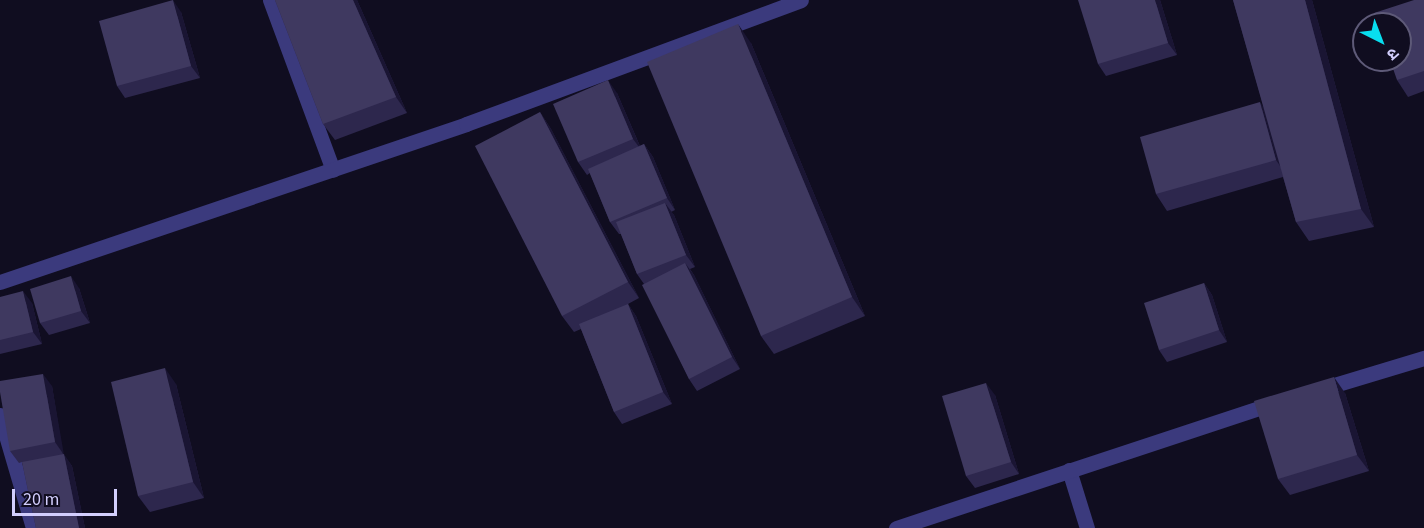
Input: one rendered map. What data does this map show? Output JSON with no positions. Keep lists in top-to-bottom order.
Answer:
{
  "scale_bar": "20 m",
  "north": "bottom right"
}
